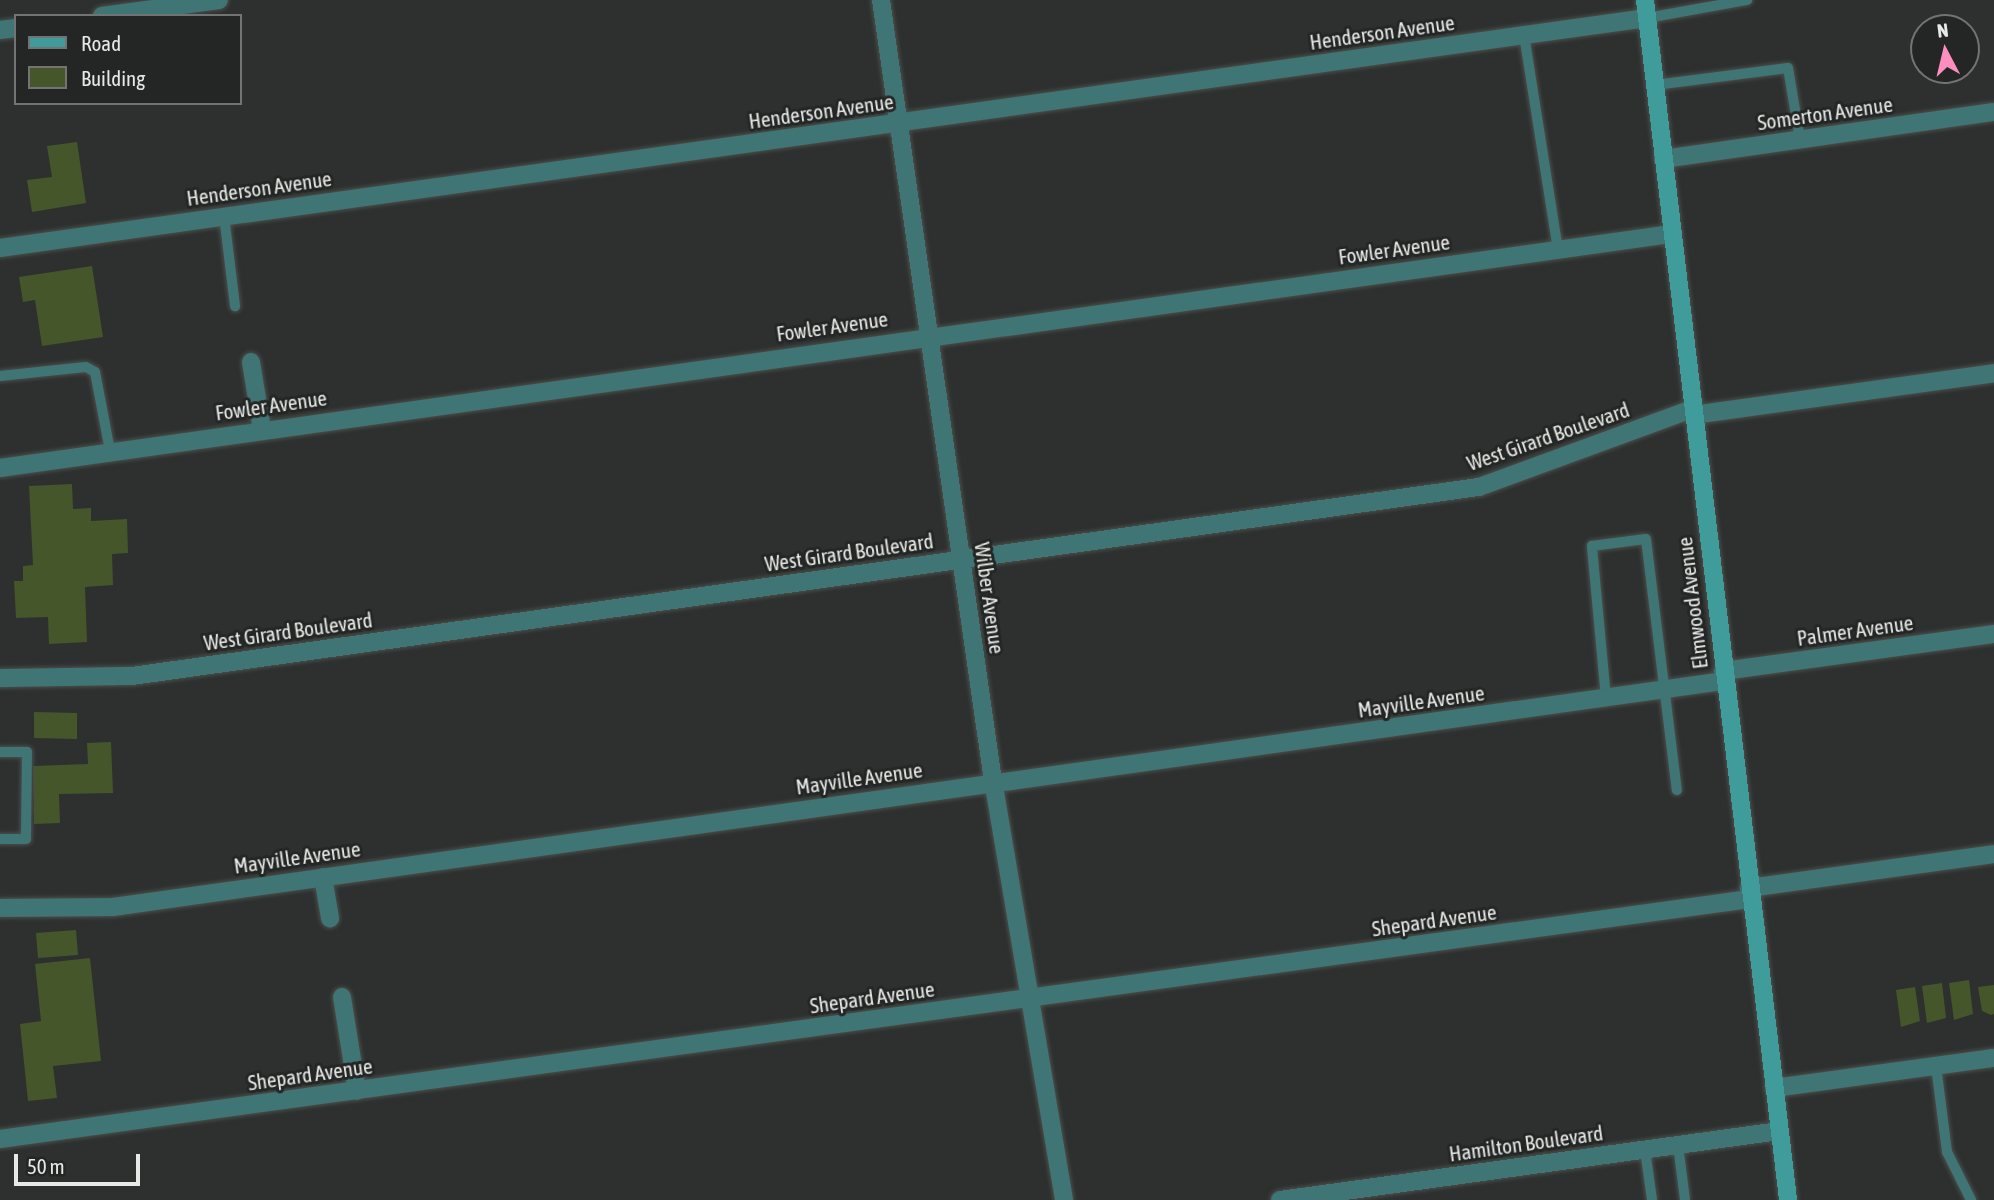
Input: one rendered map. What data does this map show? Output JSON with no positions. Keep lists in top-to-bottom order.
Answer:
{
  "streets": {
    "street": [
      "Henderson Avenue",
      "Somerton Avenue",
      "Fowler Avenue",
      "West Girard Boulevard",
      "Wilber Avenue",
      "Elmwood Avenue",
      "Palmer Avenue",
      "Mayville Avenue",
      "Shepard Avenue",
      "Hamilton Boulevard"
    ]
  },
  "crossings": [
    ["Henderson Avenue", "Wilber Avenue"],
    ["Henderson Avenue", "Elmwood Avenue"],
    ["Somerton Avenue", "Elmwood Avenue"],
    ["Fowler Avenue", "Wilber Avenue"],
    ["Fowler Avenue", "Elmwood Avenue"],
    ["West Girard Boulevard", "Wilber Avenue"],
    ["West Girard Boulevard", "Elmwood Avenue"],
    ["Wilber Avenue", "Mayville Avenue"],
    ["Wilber Avenue", "Shepard Avenue"],
    ["Elmwood Avenue", "Palmer Avenue"],
    ["Elmwood Avenue", "Mayville Avenue"],
    ["Elmwood Avenue", "Shepard Avenue"],
    ["Elmwood Avenue", "Hamilton Boulevard"],
    ["Palmer Avenue", "Mayville Avenue"]
  ],
  "legend": ["Road", "Building"],
  "scale_bar": "50 m",
  "north": "top"
}
